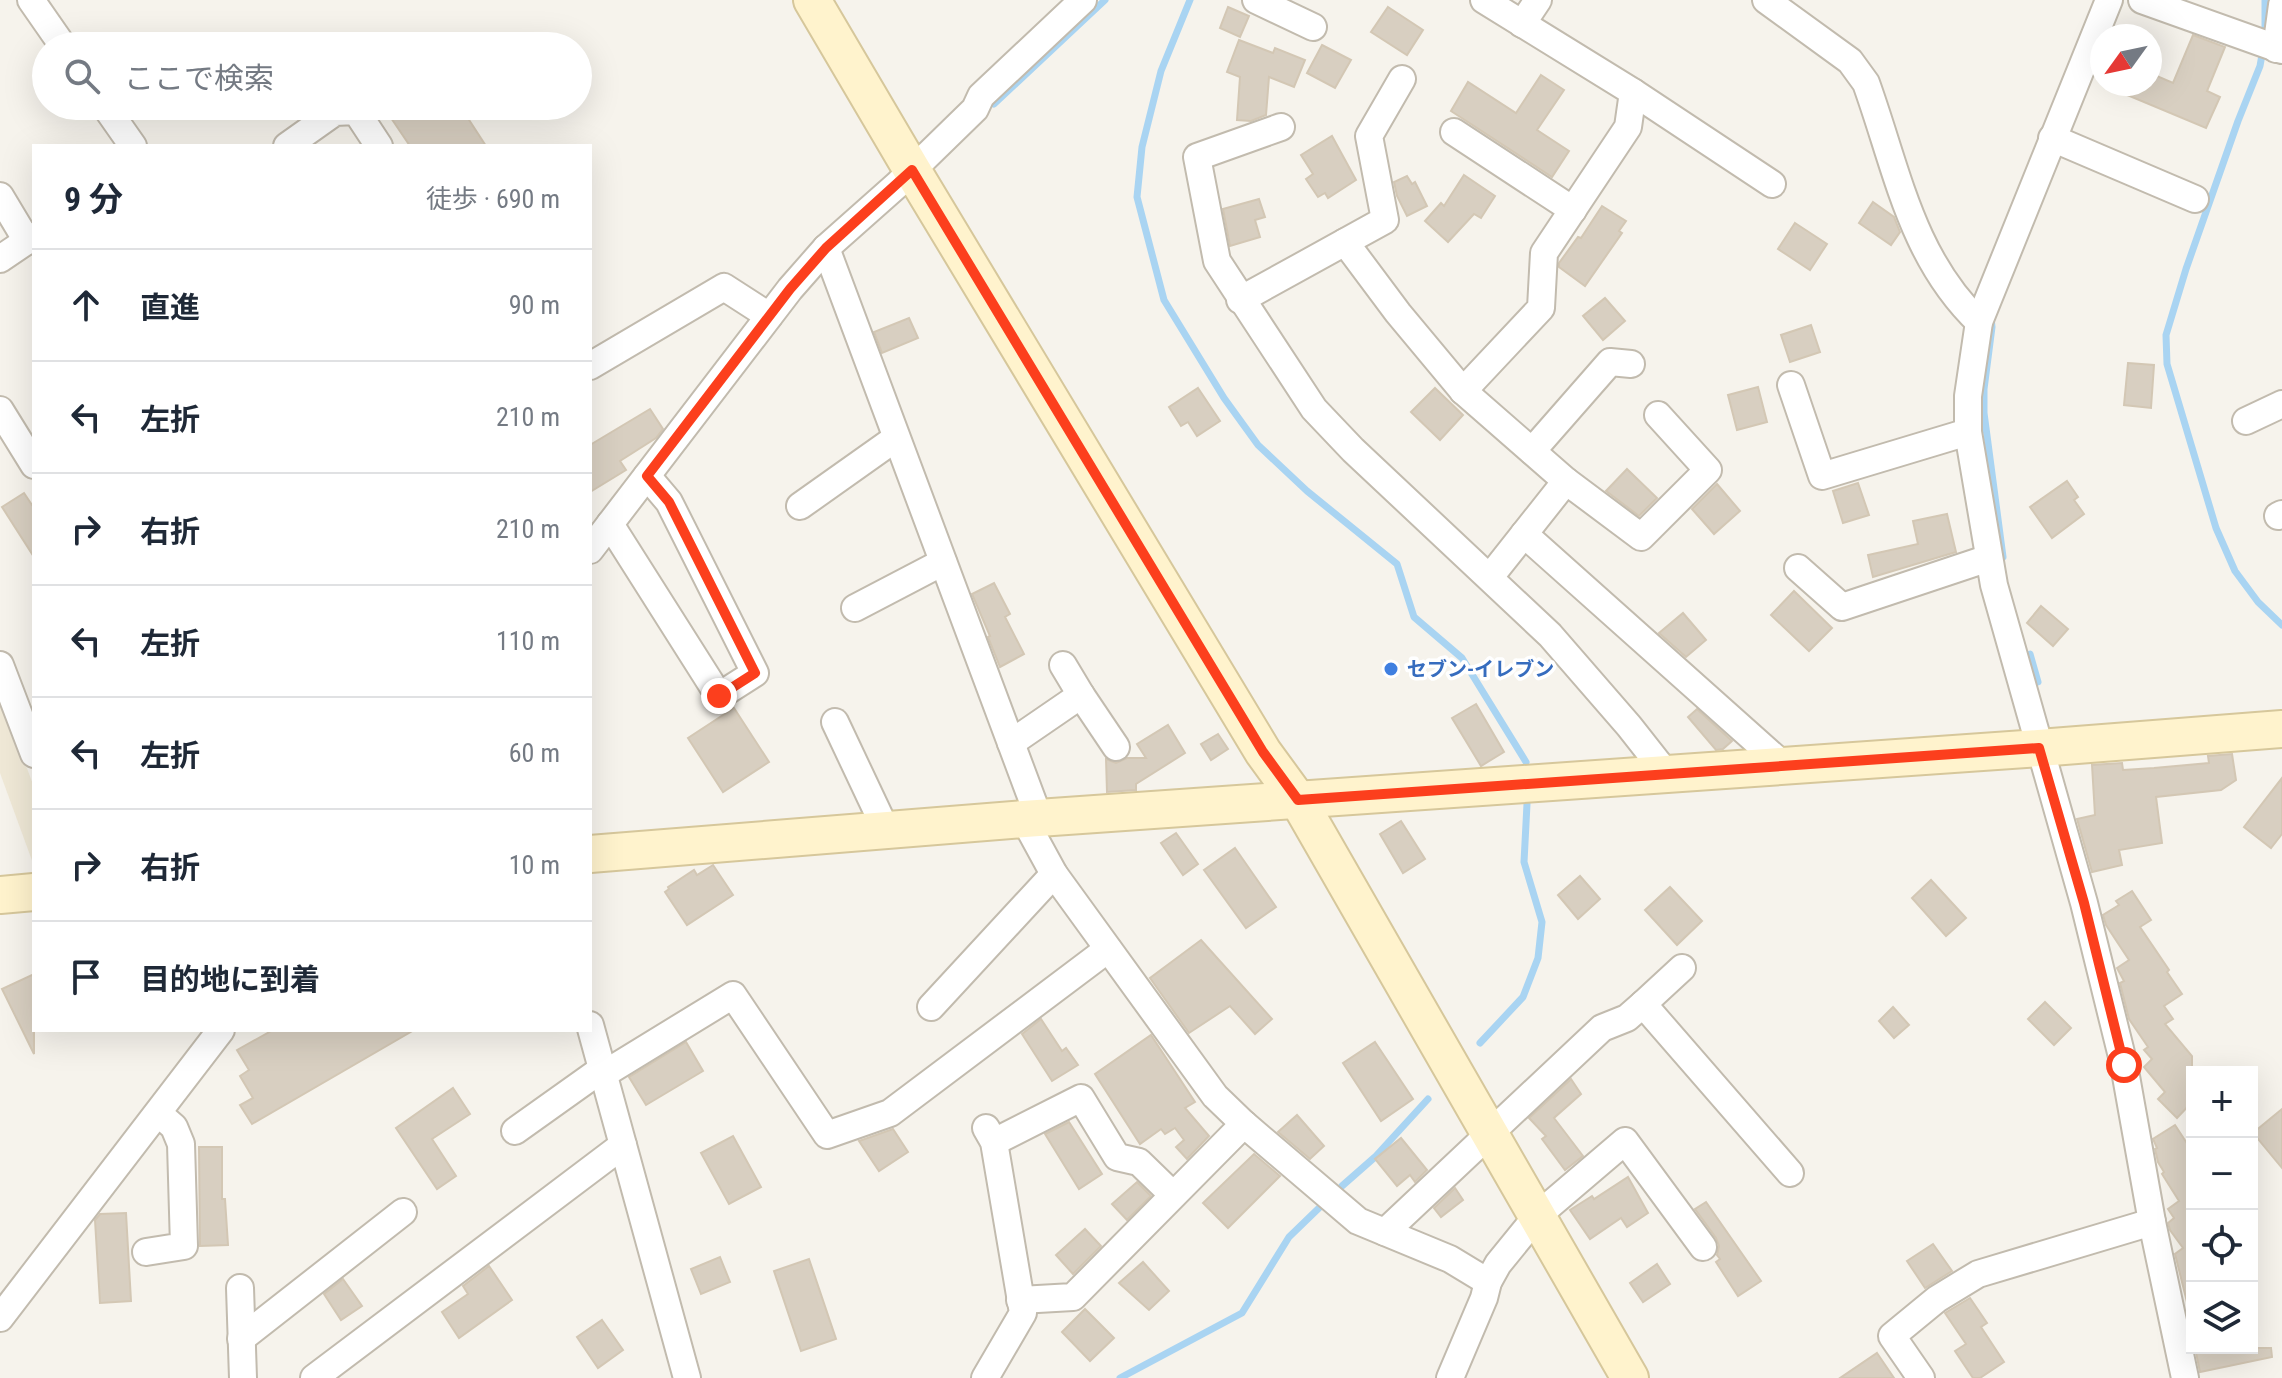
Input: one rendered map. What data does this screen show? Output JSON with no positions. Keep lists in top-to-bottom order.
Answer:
{
  "places": ["セブン-イレブン"],
  "north": "bottom left",
  "page": {
    "search": "ここで検索",
    "heading": ["9 分", "徒歩 · 690 m"],
    "list": [
      ["直進", "90 m"],
      ["左折", "210 m"],
      ["右折", "210 m"],
      ["左折", "110 m"],
      ["左折", "60 m"],
      ["右折", "10 m"],
      "目的地に到着"
    ],
    "map_buttons": ["+", "−"]
  }
}
